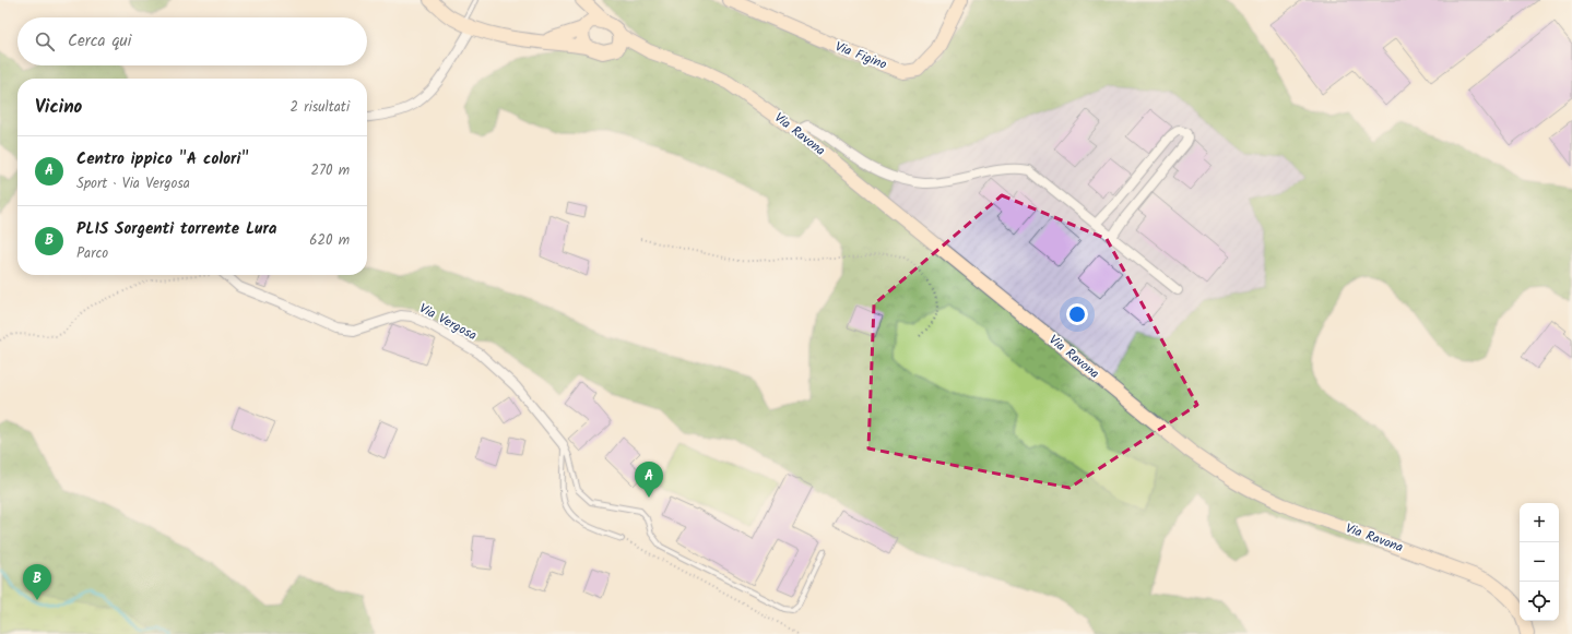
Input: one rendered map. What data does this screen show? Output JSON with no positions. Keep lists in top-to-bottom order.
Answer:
{
  "streets": {
    "street": ["Via Figino", "Via Ravona", "Via Vergosa"]
  },
  "page": {
    "search": "Cerca qui",
    "heading": ["Vicino", "2 risultati"],
    "list": [
      {
        "mark": "A",
        "name": "Centro ippico \"A colori\"",
        "note": "Sport · Via Vergosa",
        "value": "270 m"
      },
      {
        "mark": "B",
        "name": "PLIS Sorgenti torrente Lura",
        "note": "Parco",
        "value": "620 m"
      }
    ],
    "pins": ["A", "B"],
    "map_buttons": ["+", "−"]
  }
}
